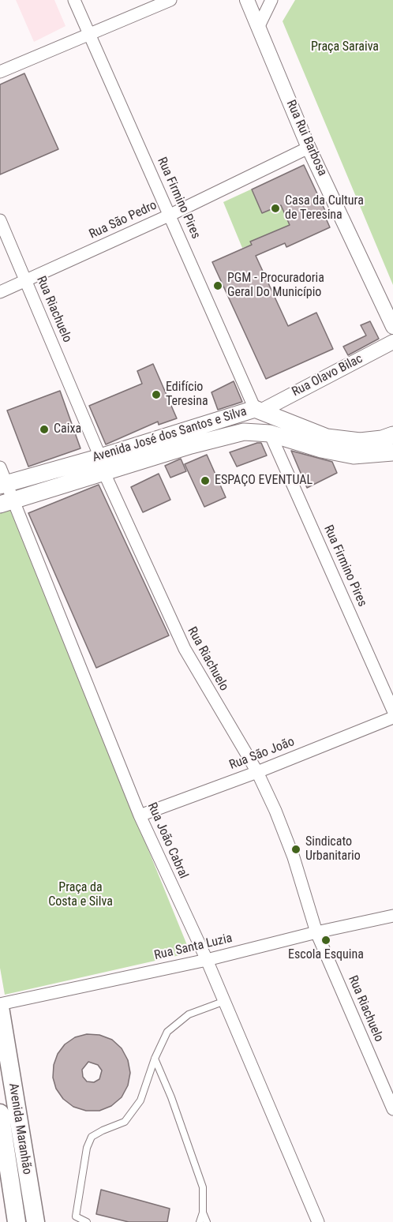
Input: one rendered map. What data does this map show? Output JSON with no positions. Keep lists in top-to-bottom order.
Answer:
{
  "streets": {
    "main road": ["Avenida José dos Santos e Silva", "Avenida Maranhão"],
    "street": [
      "Rua Rui Barbosa",
      "Rua Firmino Pires",
      "Rua São Pedro",
      "Rua Riachuelo",
      "Rua Olavo Bilac",
      "Rua São João",
      "Rua João Cabral",
      "Rua Santa Luzia"
    ]
  },
  "crossings": [
    ["Rua Rui Barbosa", "Rua São Pedro"],
    ["Rua Firmino Pires", "Rua São Pedro"],
    ["Rua Firmino Pires", "Rua Olavo Bilac"],
    ["Rua Firmino Pires", "Avenida José dos Santos e Silva"],
    ["Rua São Pedro", "Rua Riachuelo"],
    ["Rua Riachuelo", "Avenida José dos Santos e Silva"],
    ["Rua Riachuelo", "Rua São João"],
    ["Rua Riachuelo", "Rua Santa Luzia"],
    ["Rua Olavo Bilac", "Avenida José dos Santos e Silva"],
    ["Avenida José dos Santos e Silva", "Rua João Cabral"],
    ["Rua São João", "Rua João Cabral"],
    ["Rua João Cabral", "Rua Santa Luzia"],
    ["Rua Santa Luzia", "Avenida Maranhão"]
  ],
  "parks": ["Praça Saraiva", "Praça da Costa e Silva"],
  "places": [
    "Casa da Cultura de Teresina",
    "PGM - Procuradoria Geral Do Município",
    "Edifício Teresina",
    "Caixa",
    "ESPAÇO EVENTUAL",
    "Sindicato Urbanitario",
    "Escola Esquina"
  ]
}
